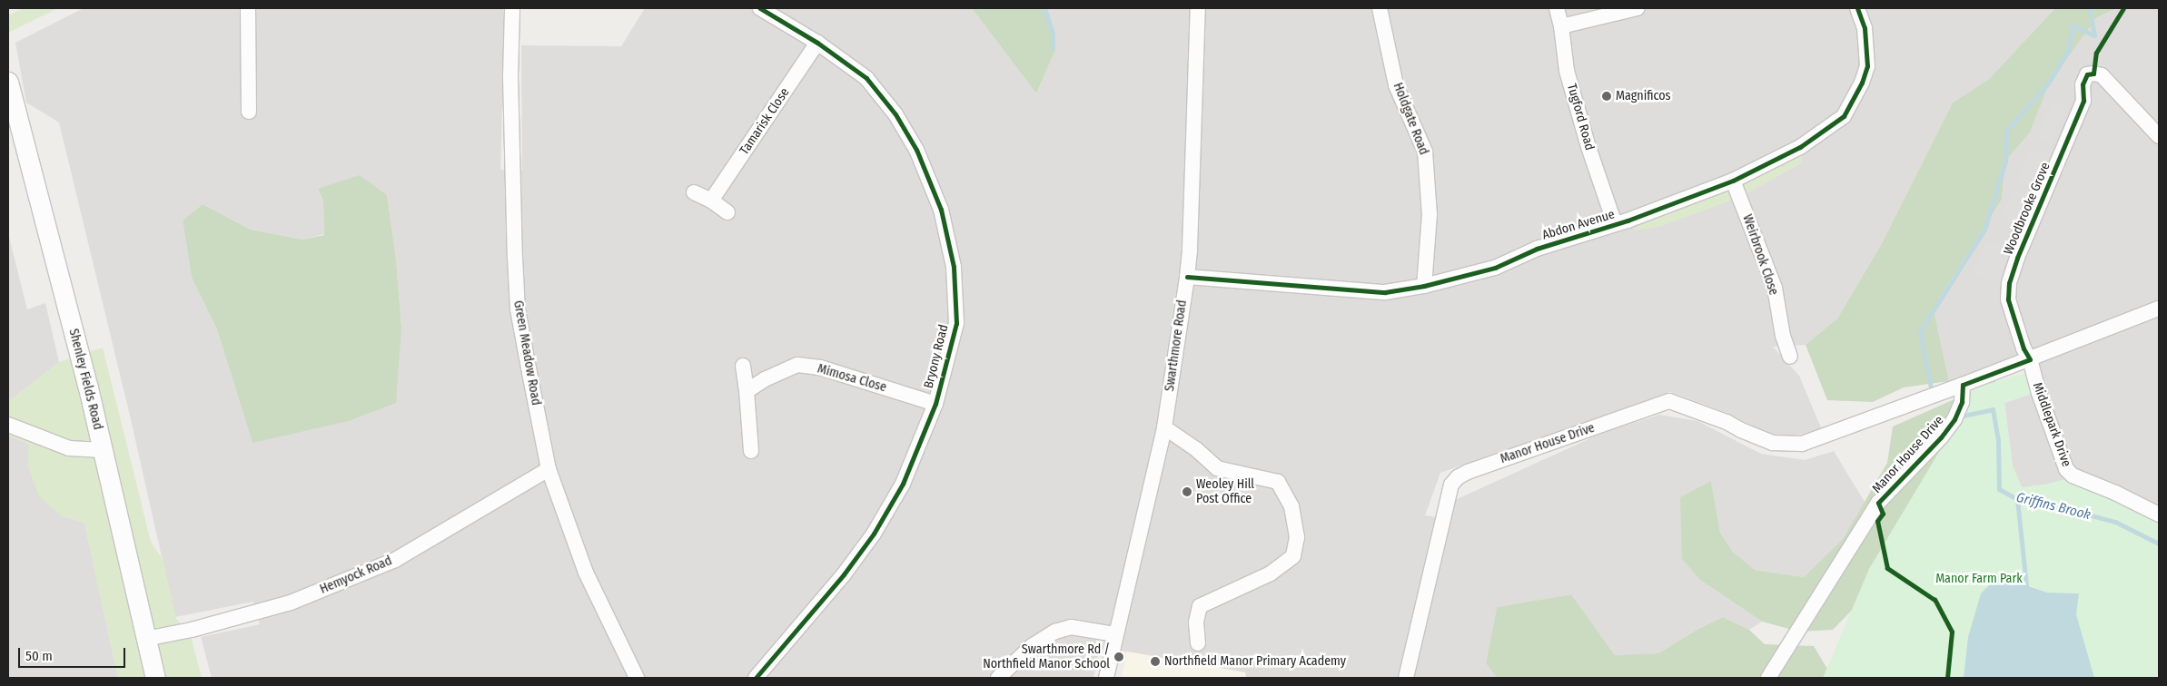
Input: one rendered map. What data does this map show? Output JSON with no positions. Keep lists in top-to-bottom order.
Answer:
{
  "streets": {
    "street": [
      "Tugford Road",
      "Holdgate Road",
      "Tamarisk Close",
      "Woodbrooke Grove",
      "Abdon Avenue",
      "Weirbrook Close",
      "Swarthmore Road",
      "Green Meadow Road",
      "Bryony Road",
      "Mimosa Close",
      "Shenley Fields Road",
      "Middlepark Drive",
      "Manor House Drive",
      "Hemyock Road"
    ]
  },
  "crossings": [
    ["Tugford Road", "Abdon Avenue"],
    ["Holdgate Road", "Abdon Avenue"],
    ["Tamarisk Close", "Bryony Road"],
    ["Woodbrooke Grove", "Middlepark Drive"],
    ["Woodbrooke Grove", "Manor House Drive"],
    ["Abdon Avenue", "Weirbrook Close"],
    ["Abdon Avenue", "Swarthmore Road"],
    ["Green Meadow Road", "Hemyock Road"],
    ["Bryony Road", "Mimosa Close"],
    ["Shenley Fields Road", "Hemyock Road"],
    ["Middlepark Drive", "Manor House Drive"]
  ],
  "water": ["Griffins Brook"],
  "parks": ["Manor Farm Park"],
  "places": [
    "Magnificos",
    "Weoley Hill Post Office",
    "Swarthmore Rd / Northfield Manor School",
    "Northfield Manor Primary Academy"
  ],
  "scale_bar": "50 m"
}
